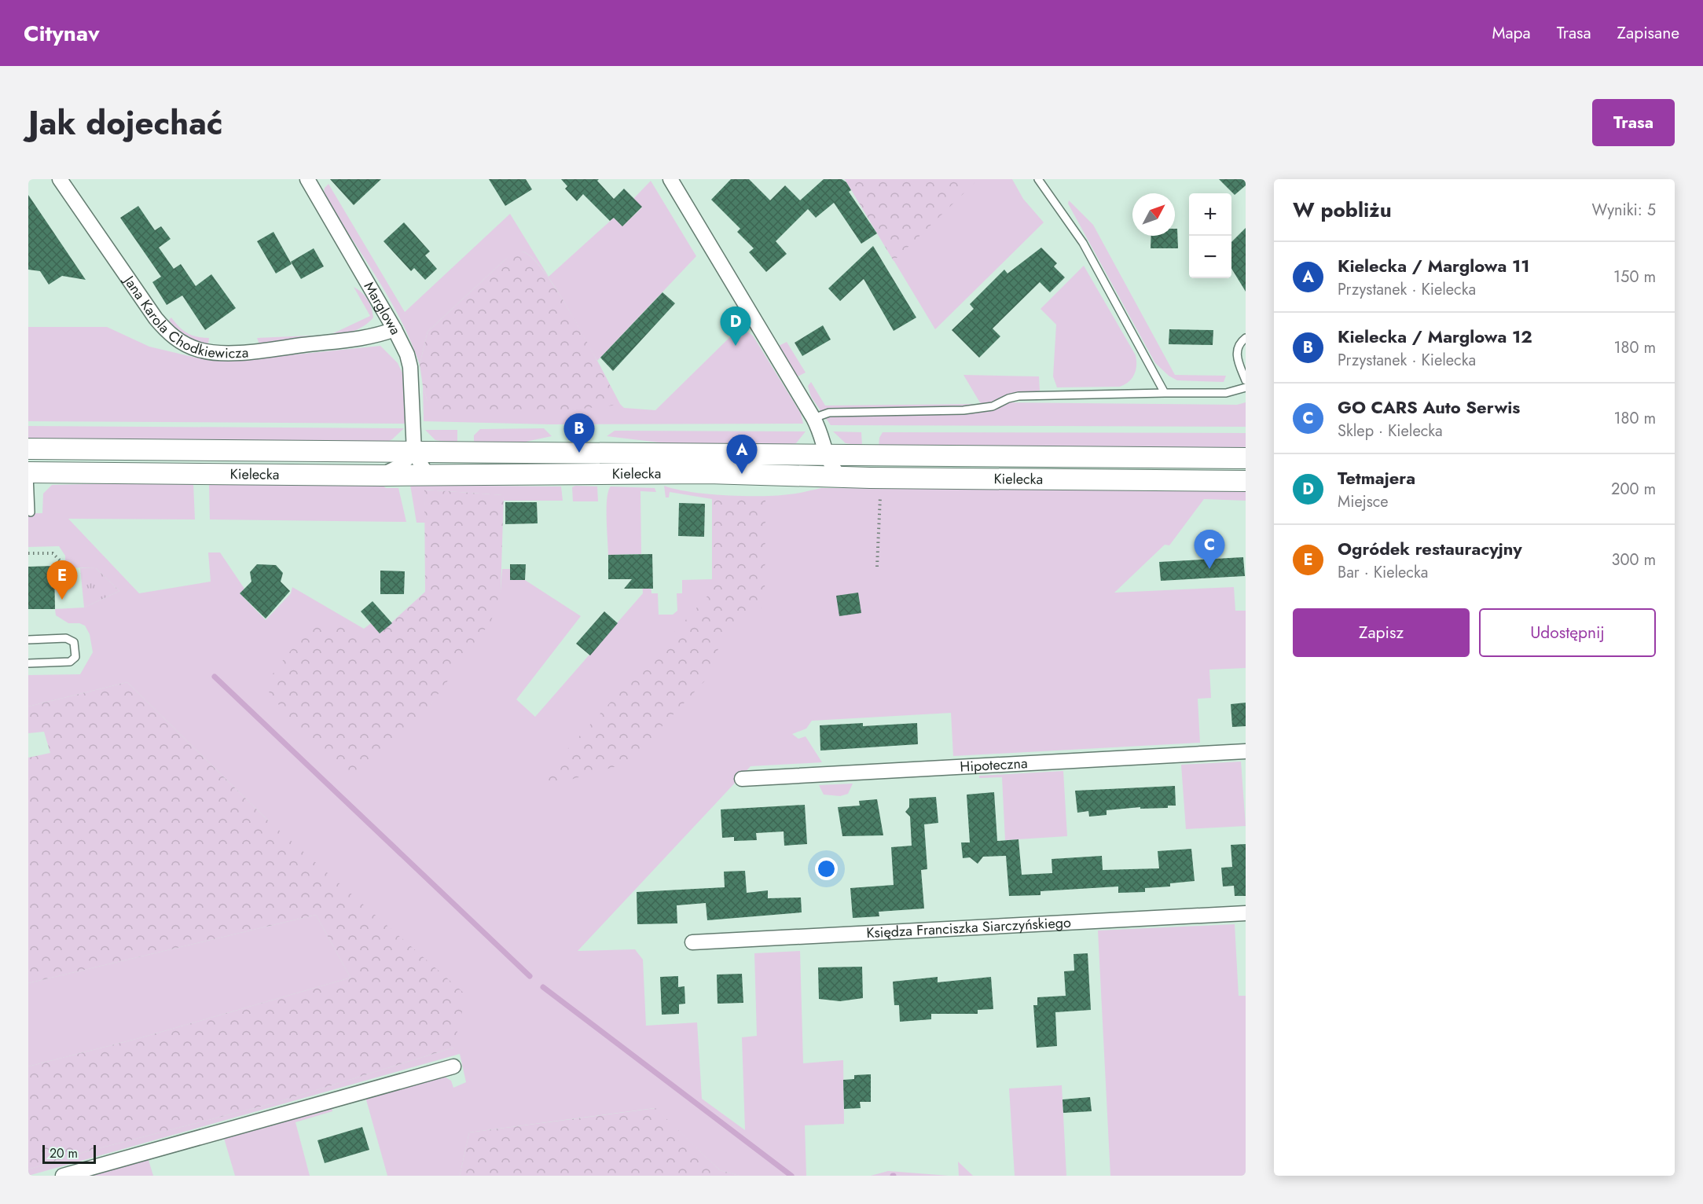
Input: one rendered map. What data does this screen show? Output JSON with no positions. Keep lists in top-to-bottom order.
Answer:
{
  "streets": {
    "main road": ["Kielecka"],
    "street": [
      "Marglowa",
      "Jana Karola Chodkiewicza",
      "Hipoteczna",
      "Księdza Franciszka Siarczyńskiego"
    ]
  },
  "crossings": [
    ["Marglowa", "Jana Karola Chodkiewicza"],
    ["Marglowa", "Kielecka"]
  ],
  "scale_bar": "20 m",
  "north": "top right",
  "page": {
    "header": "Citynav",
    "nav": ["Mapa", "Trasa", "Zapisane"],
    "title": "Jak dojechać",
    "buttons": [
      "Trasa",
      ["Zapisz", "Udostępnij"]
    ],
    "heading": ["W pobliżu", "Wyniki: 5"],
    "map_buttons": ["+", "−"],
    "list": [
      {
        "mark": "A",
        "name": "Kielecka / Marglowa 11",
        "note": "Przystanek · Kielecka",
        "value": "150 m"
      },
      {
        "mark": "B",
        "name": "Kielecka / Marglowa 12",
        "note": "Przystanek · Kielecka",
        "value": "180 m"
      },
      {
        "mark": "C",
        "name": "GO CARS Auto Serwis",
        "note": "Sklep · Kielecka",
        "value": "180 m"
      },
      {
        "mark": "D",
        "name": "Tetmajera",
        "note": "Miejsce",
        "value": "200 m"
      },
      {
        "mark": "E",
        "name": "Ogródek restauracyjny",
        "note": "Bar · Kielecka",
        "value": "300 m"
      }
    ],
    "pins": [
      "D",
      "B",
      "A",
      "C",
      "E"
    ],
    "scale": "20 m"
  }
}
